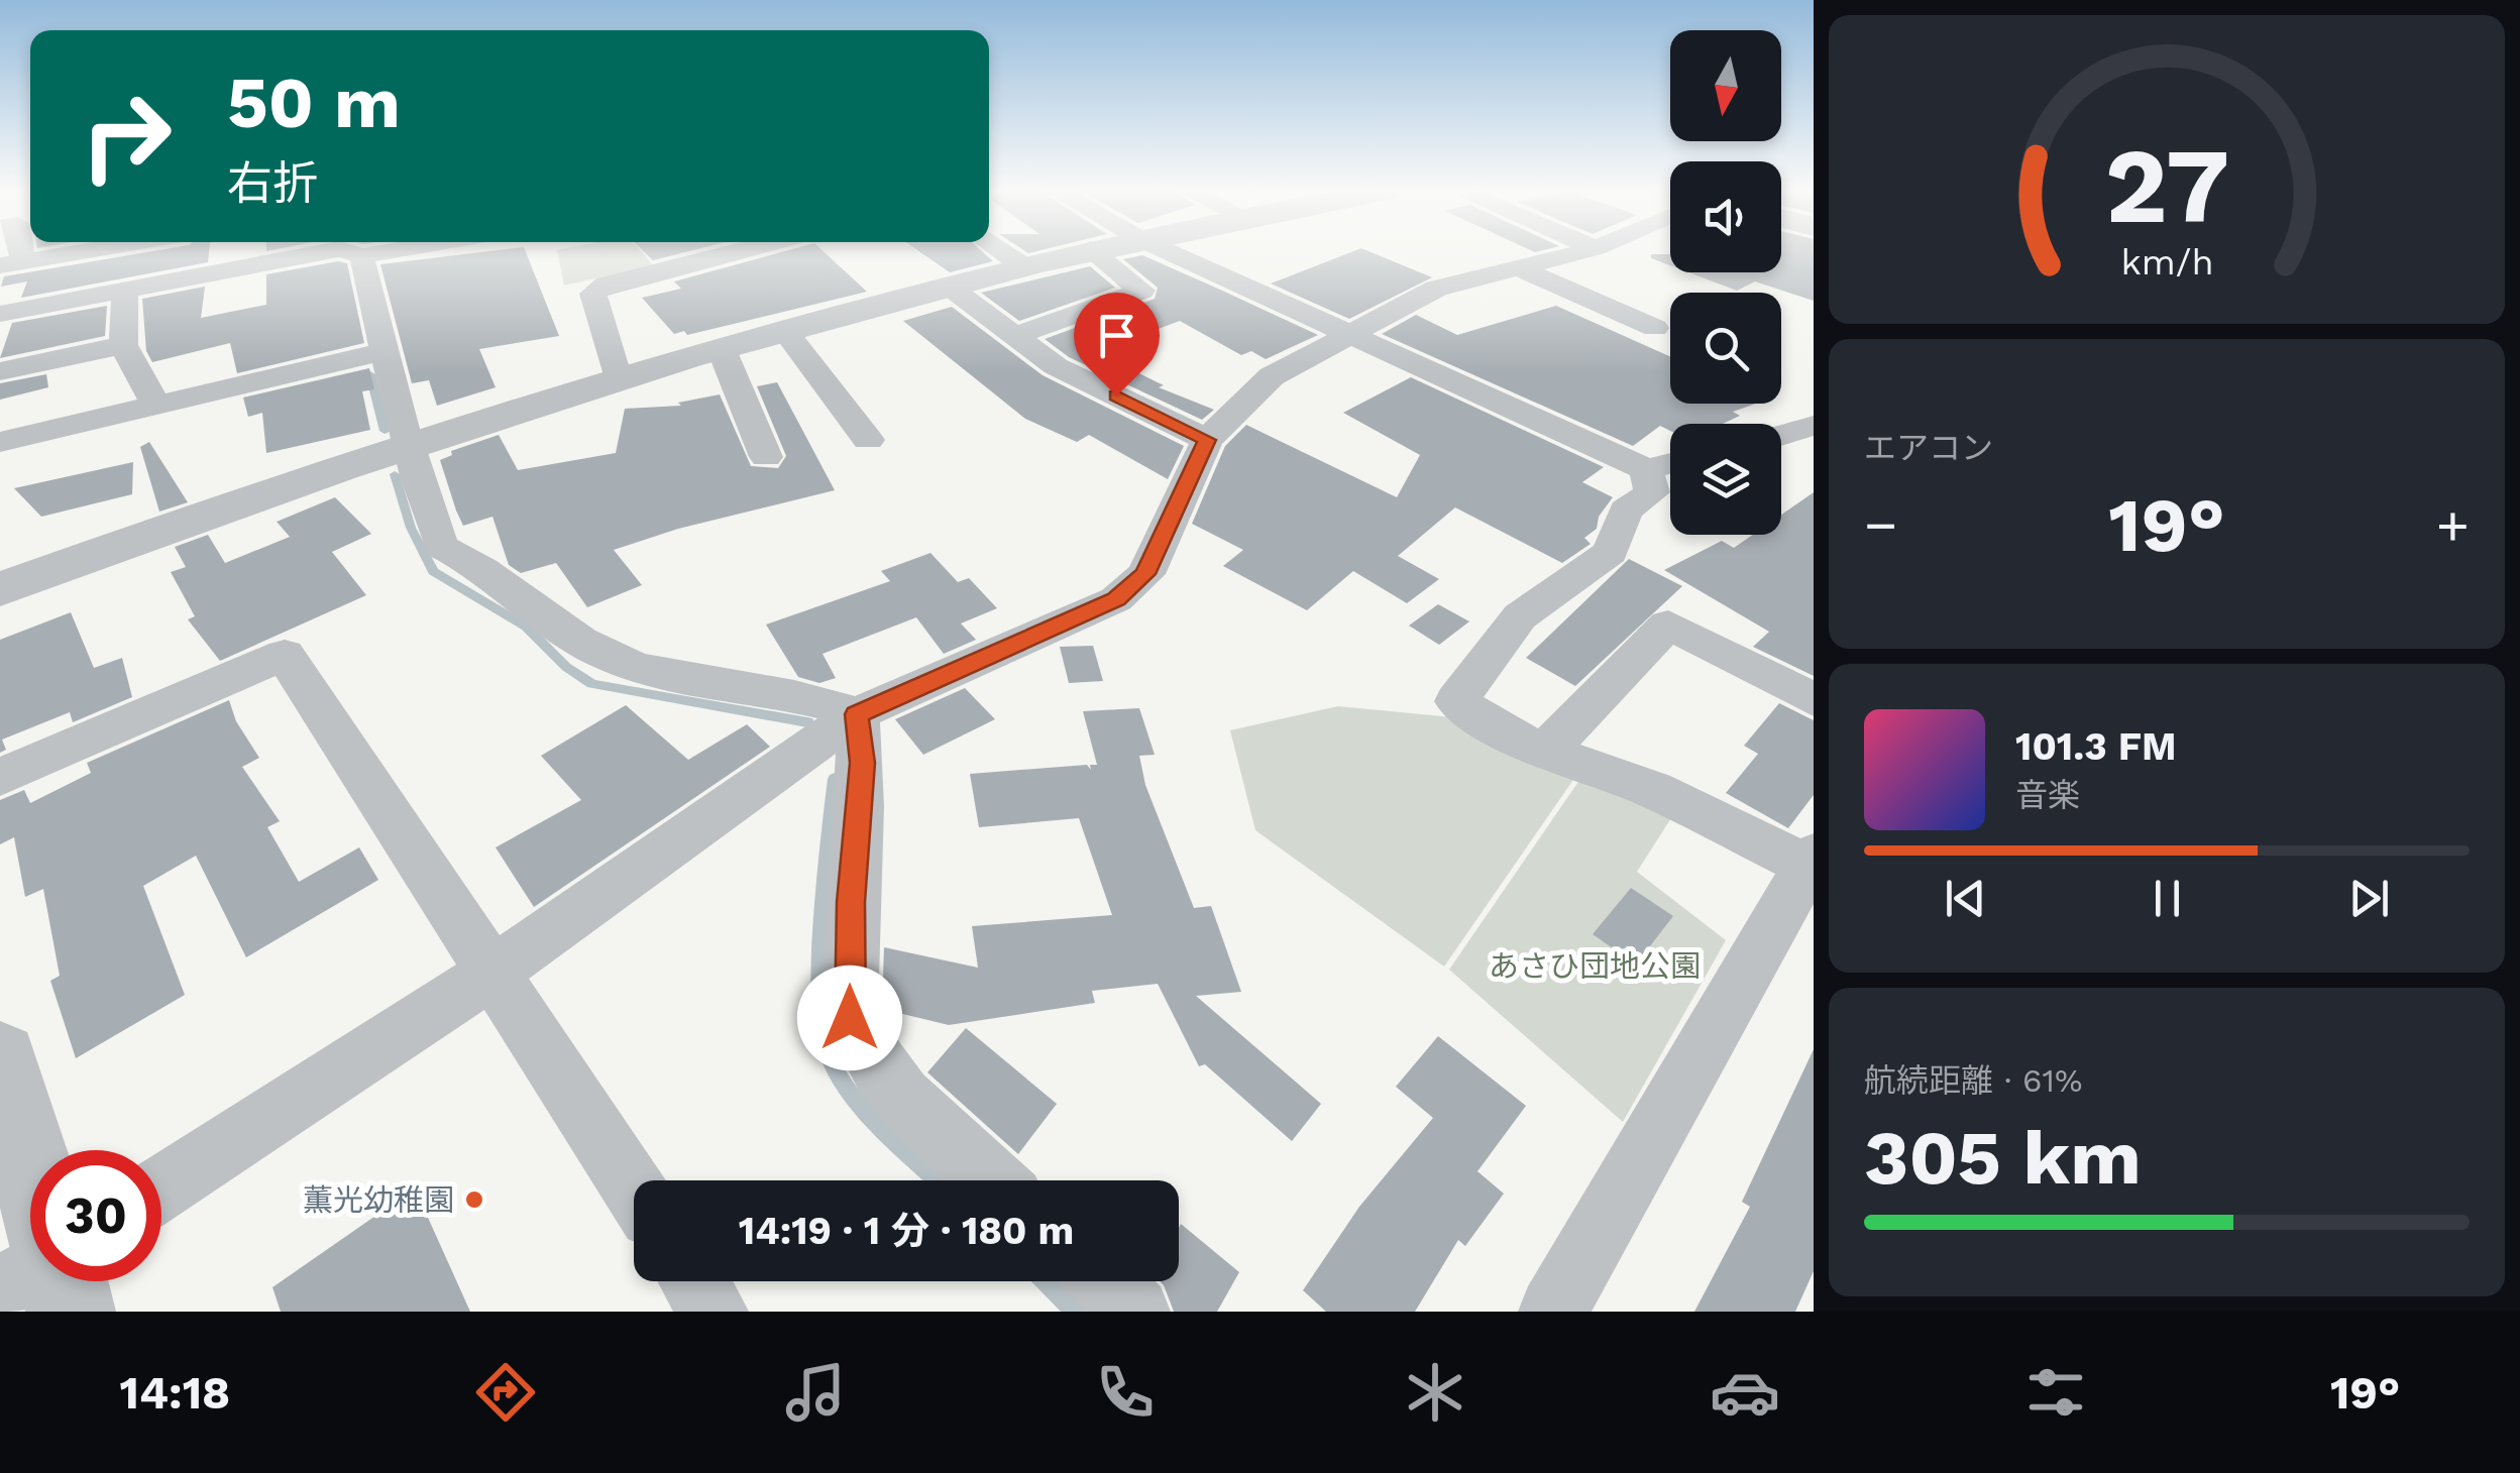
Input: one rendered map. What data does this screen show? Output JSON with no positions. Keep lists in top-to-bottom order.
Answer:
{
  "parks": ["あさひ団地公園"],
  "places": ["薫光幼稚園"],
  "north": "bottom",
  "page": {
    "turn": ["50 m", "右折"],
    "tile": [
      "エアコン",
      ["航続距離 · 61%", "305 km"]
    ],
    "heat": ["−", "19°", "+"],
    "song": ["101.3 FM", "音楽"],
    "limit": "30",
    "trip": "14:19 · 1 分 · 180 m",
    "tabs": ["14:18", "19°"],
    "gauge": ["27", "km/h"]
  }
}
